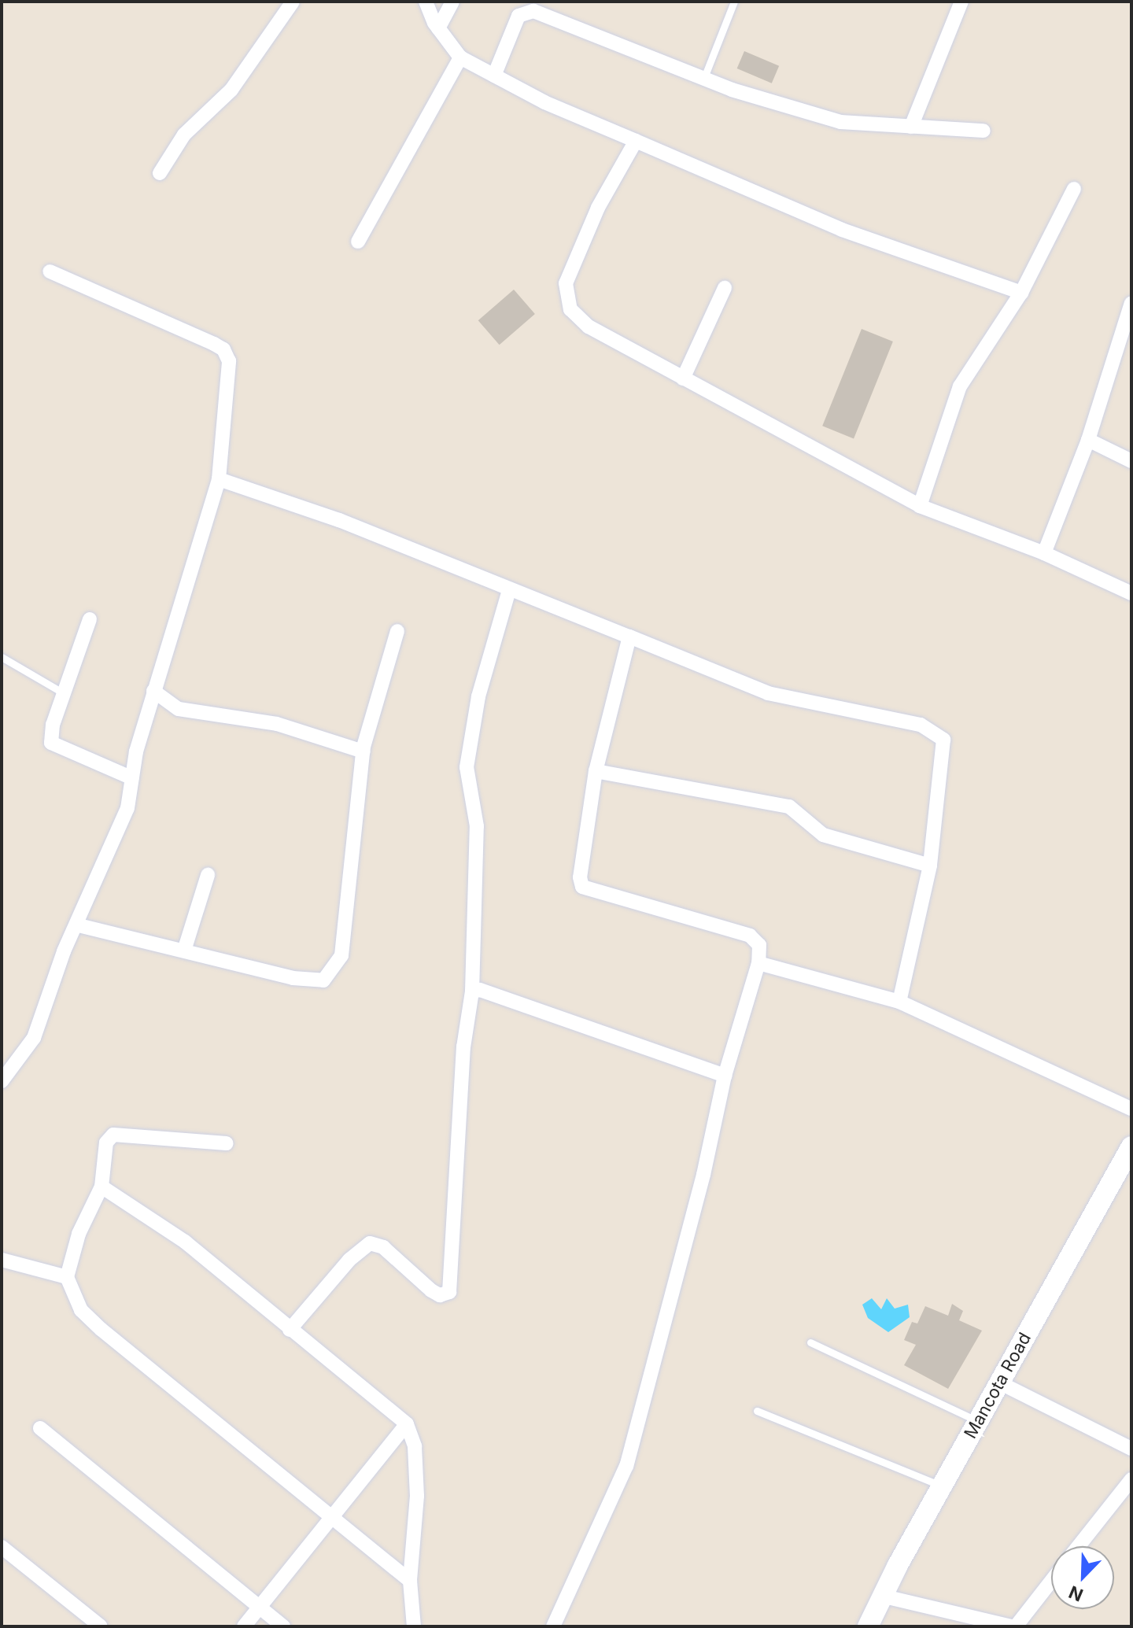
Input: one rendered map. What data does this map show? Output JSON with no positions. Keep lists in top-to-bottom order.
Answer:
{
  "streets": {
    "main road": ["Mancota Road"]
  },
  "north": "bottom left"
}
